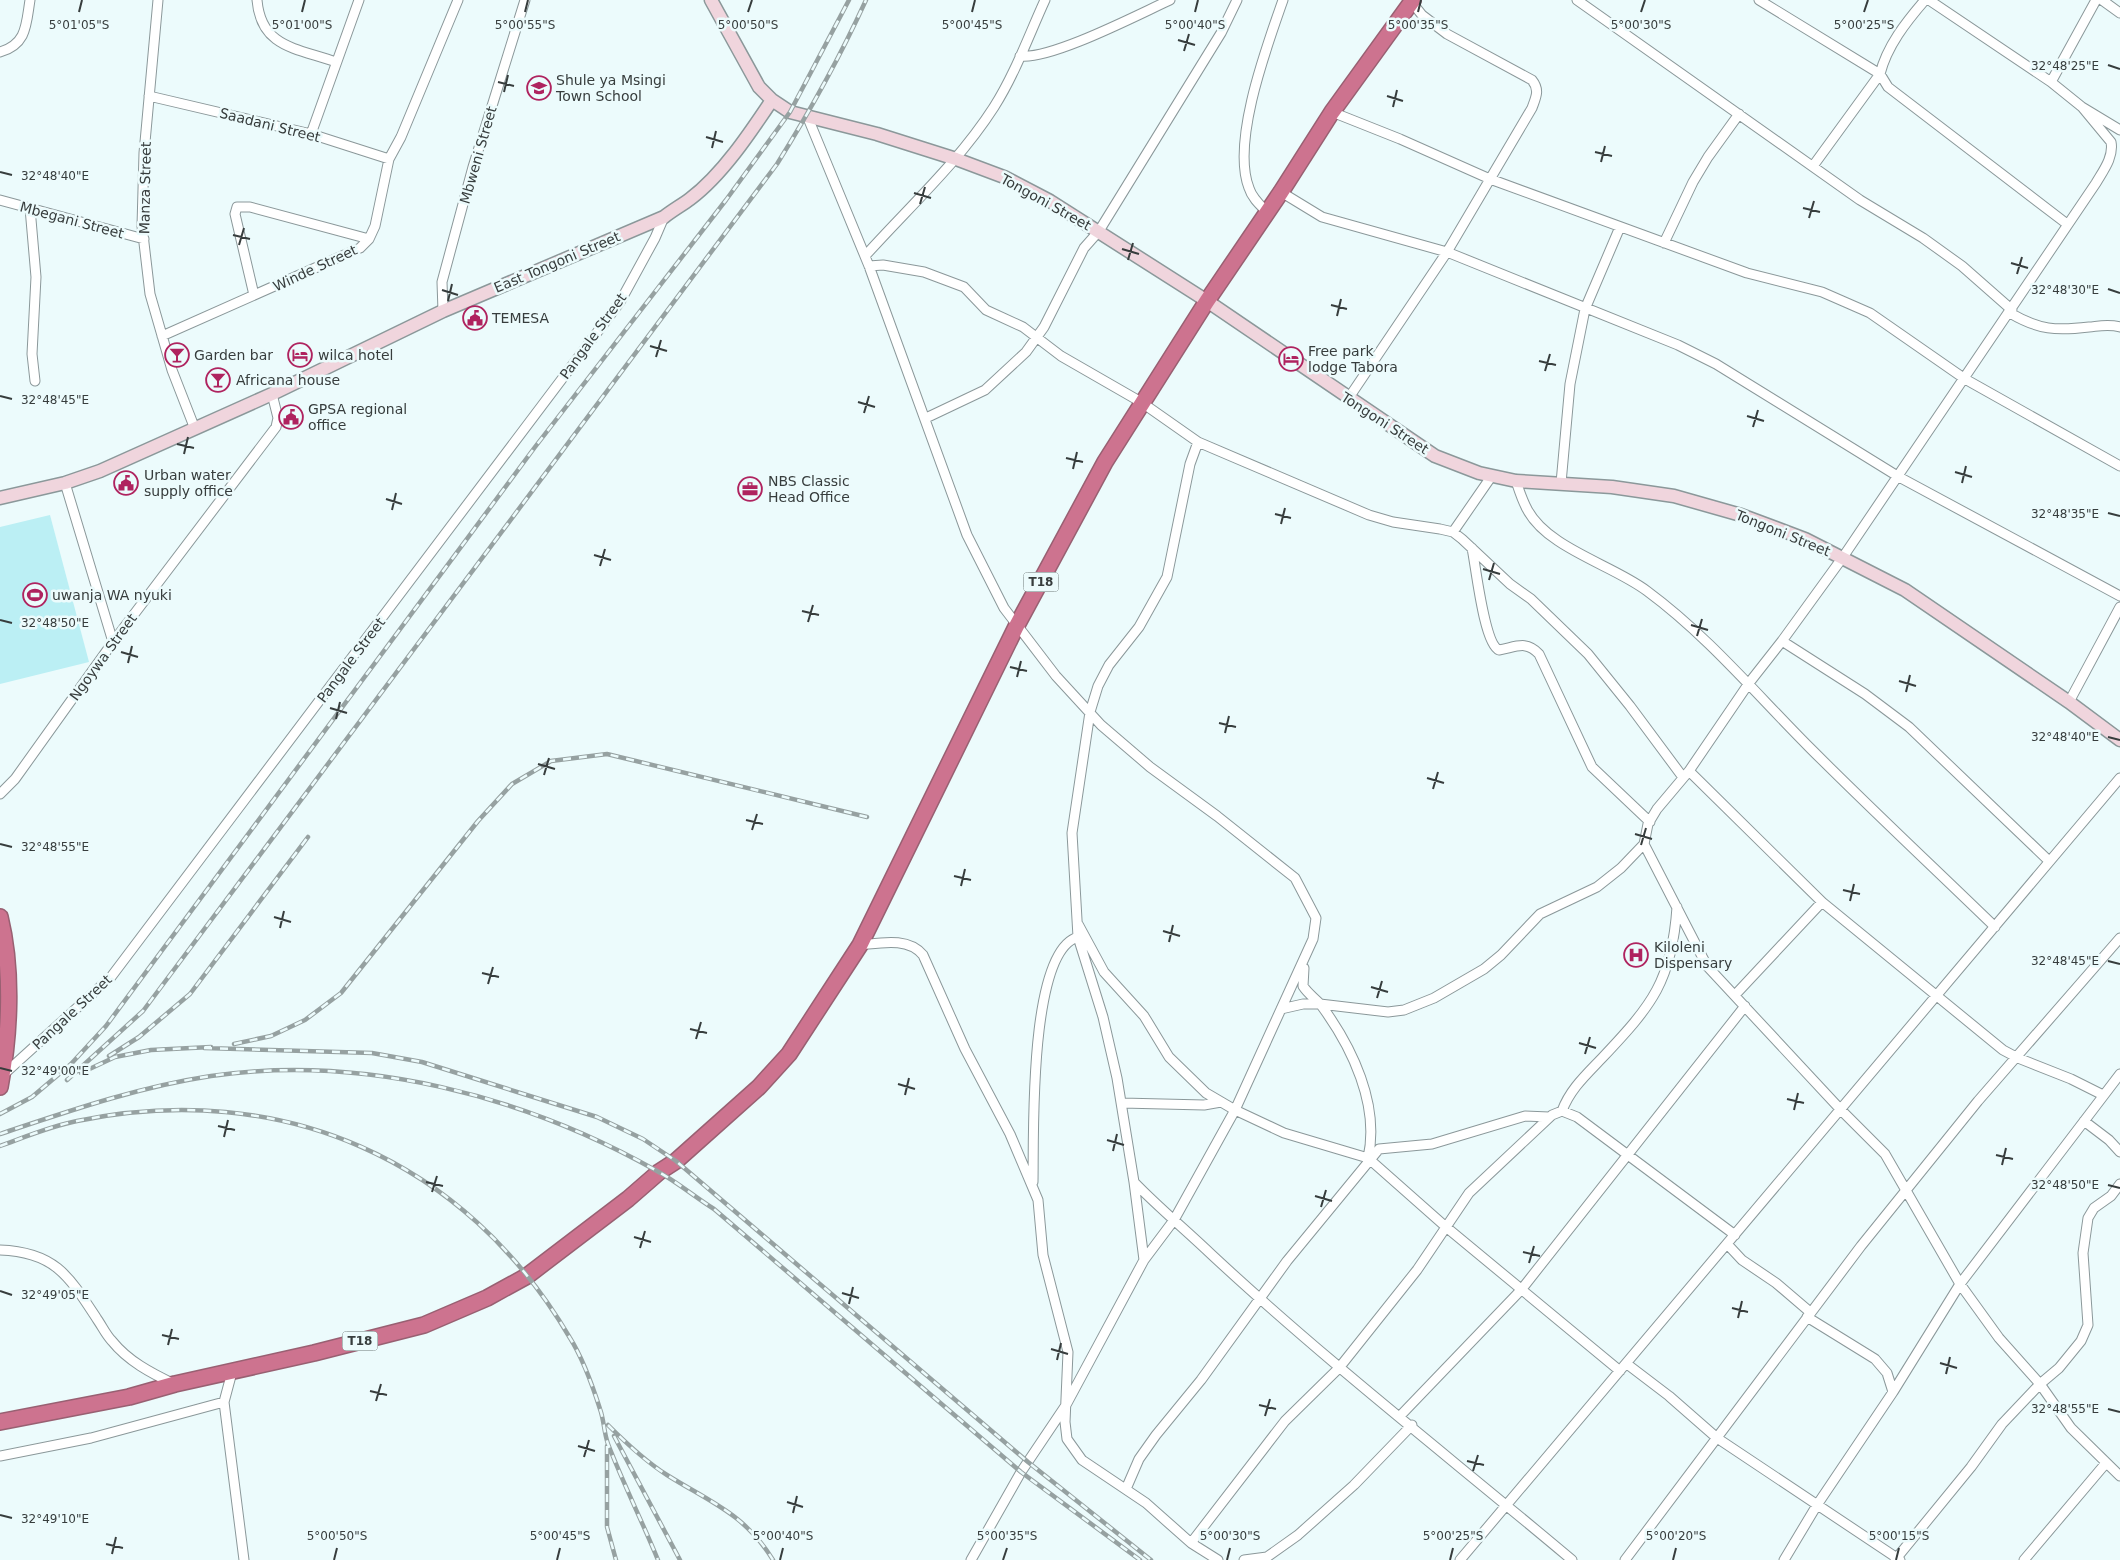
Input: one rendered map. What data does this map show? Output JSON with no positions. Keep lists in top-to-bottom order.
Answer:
{
  "streets": {
    "highway": ["T18"],
    "street": [
      "Saadani Street",
      "Mbweni Street",
      "Manza Street",
      "Tongoni Street",
      "Mbegani Street",
      "East Tongoni Street",
      "Winde Street",
      "Pangale Street",
      "Ngoywa Street"
    ]
  },
  "crossings": [
    ["Saadani Street", "Manza Street"],
    ["Saadani Street", "Winde Street"],
    ["Mbweni Street", "East Tongoni Street"],
    ["Manza Street", "Mbegani Street"],
    ["Manza Street", "East Tongoni Street"],
    ["Manza Street", "Winde Street"],
    ["Tongoni Street", "East Tongoni Street"],
    ["Tongoni Street", "T18"],
    ["East Tongoni Street", "Pangale Street"],
    ["East Tongoni Street", "Ngoywa Street"]
  ],
  "places": {
    "school or university": ["Shule ya Msingi Town School"],
    "public building": ["TEMESA", "GPSA regional office", "Urban water supply office"],
    "bar": ["Garden bar", "Africana house"],
    "hotel": ["wilca hotel", "Free park lodge Tabora"],
    "office": ["NBS Classic Head Office"],
    "sports": ["uwanja WA nyuki"],
    "hospital": ["Kiloleni Dispensary"]
  },
  "coordinates": [
    "5°01'05\"S",
    "5°01'00\"S",
    "5°00'55\"S",
    "5°00'50\"S",
    "5°00'45\"S",
    "5°00'40\"S",
    "5°00'35\"S",
    "5°00'30\"S",
    "5°00'25\"S",
    "32°48'25\"E",
    "32°48'40\"E",
    "32°48'30\"E",
    "32°48'45\"E",
    "32°48'35\"E",
    "32°48'50\"E",
    "32°48'55\"E",
    "32°49'00\"E",
    "32°49'05\"E",
    "32°49'10\"E",
    "5°00'20\"S",
    "5°00'15\"S"
  ]
}
